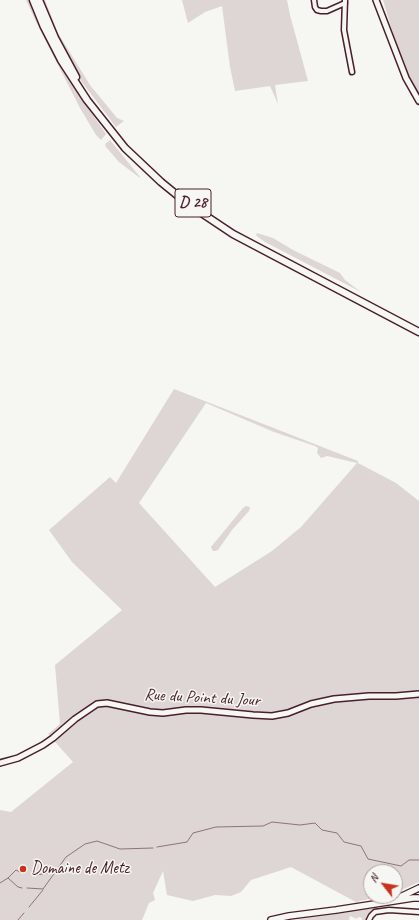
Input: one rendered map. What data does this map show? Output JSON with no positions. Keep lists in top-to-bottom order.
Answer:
{
  "streets": {
    "main road": ["D 28"],
    "street": ["Rue du Point du Jour"]
  },
  "places": ["Domaine de Metz"],
  "north": "top left"
}
